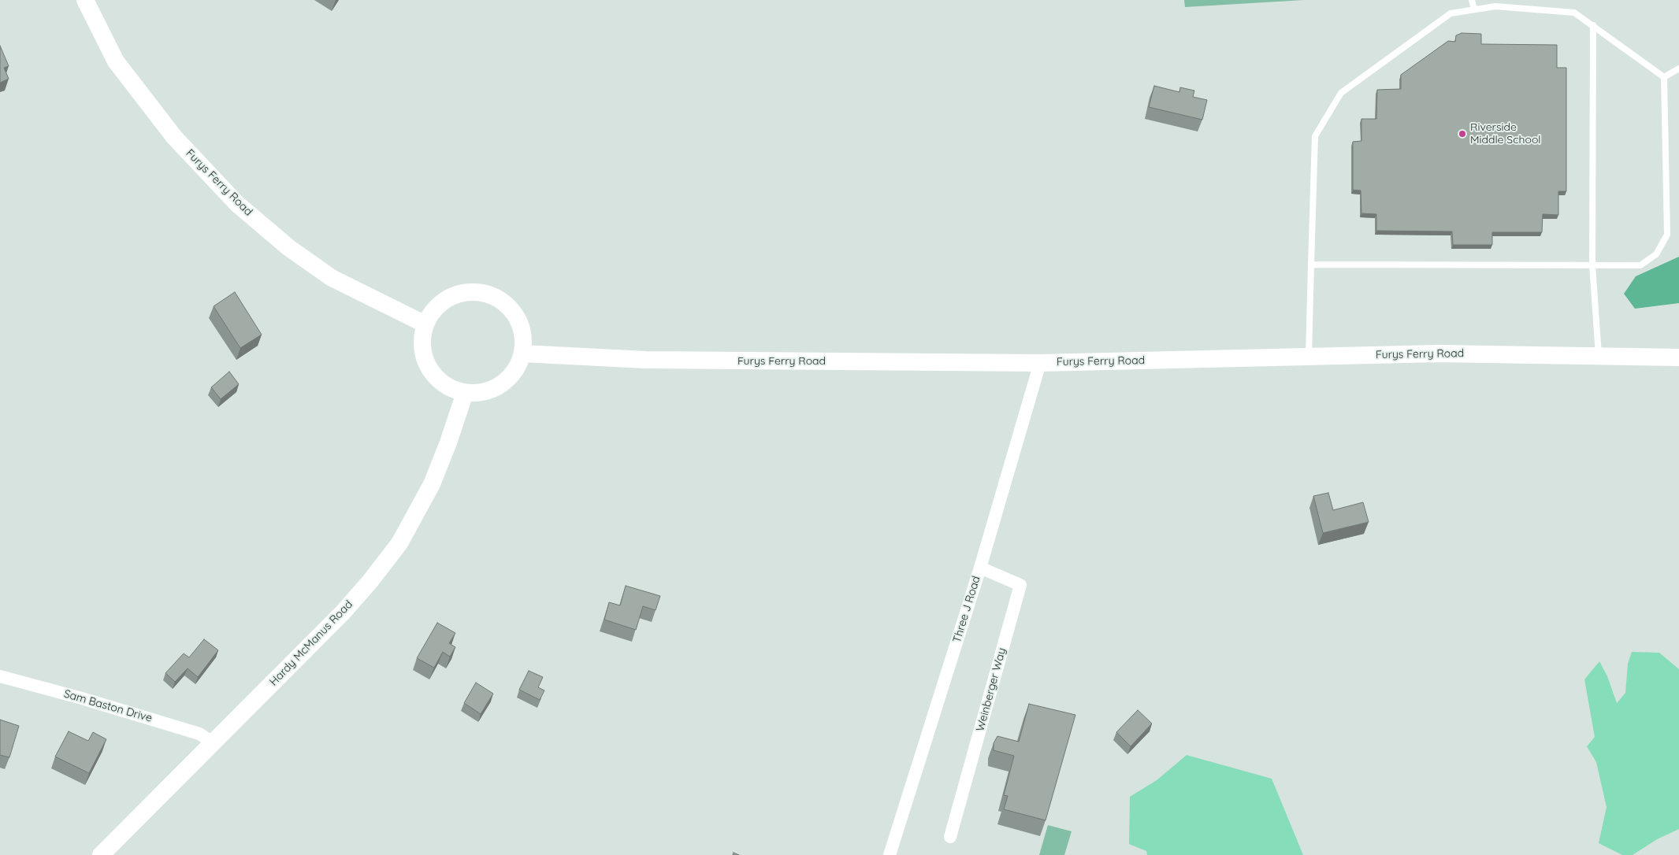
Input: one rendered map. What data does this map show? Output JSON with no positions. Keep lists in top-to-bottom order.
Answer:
{
  "streets": {
    "main road": ["Furys Ferry Road", "Hardy McManus Road"],
    "street": ["Three J Road", "Weinberger Way", "Sam Baston Drive"]
  },
  "crossings": [
    ["Furys Ferry Road", "Three J Road"],
    ["Furys Ferry Road", "Hardy McManus Road"],
    ["Three J Road", "Weinberger Way"],
    ["Hardy McManus Road", "Sam Baston Drive"]
  ],
  "places": ["Riverside Middle School"]
}
